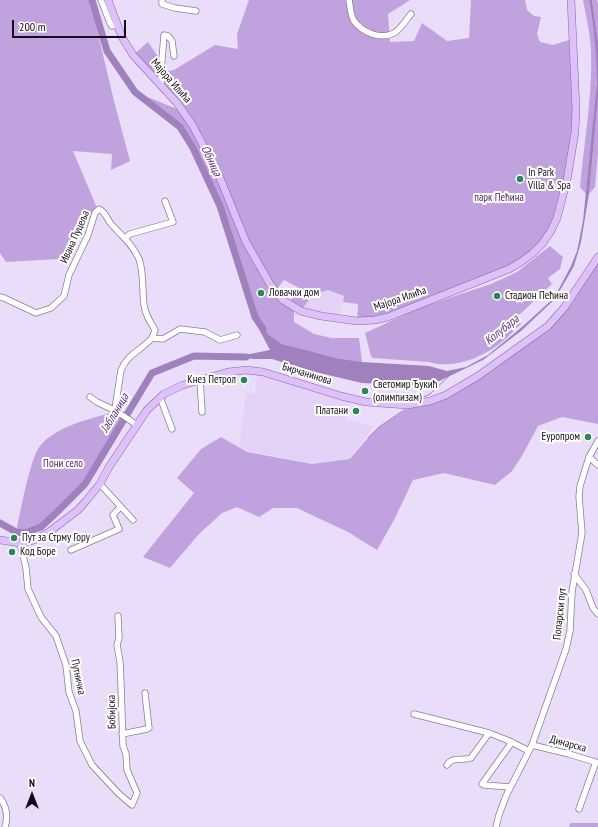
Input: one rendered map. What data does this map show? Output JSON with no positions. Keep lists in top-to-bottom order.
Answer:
{
  "streets": {
    "main road": ["Мајора Илића", "Бирчанинова"],
    "street": [
      "Ивана Пуцеља",
      "Попарски пут",
      "Путничка",
      "Бобијска",
      "Динарска"
    ]
  },
  "crossings": [
    ["Бирчанинова", "Путничка"],
    ["Попарски пут", "Динарска"],
    ["Путничка", "Бобијска"]
  ],
  "water": ["Обница", "Колубара", "Јабланица"],
  "parks": ["парк Пећина", "Пони село"],
  "places": [
    "In Park Villa & Spa",
    "Ловачки дом",
    "Стадион Пећина",
    "Кнез Петрол",
    "Светомир Ђукић (олимпизам)",
    "Платани",
    "Еуропром",
    "Пут за Стрму Гору",
    "Код Боре"
  ],
  "scale_bar": "200 m",
  "north": "top"
}
